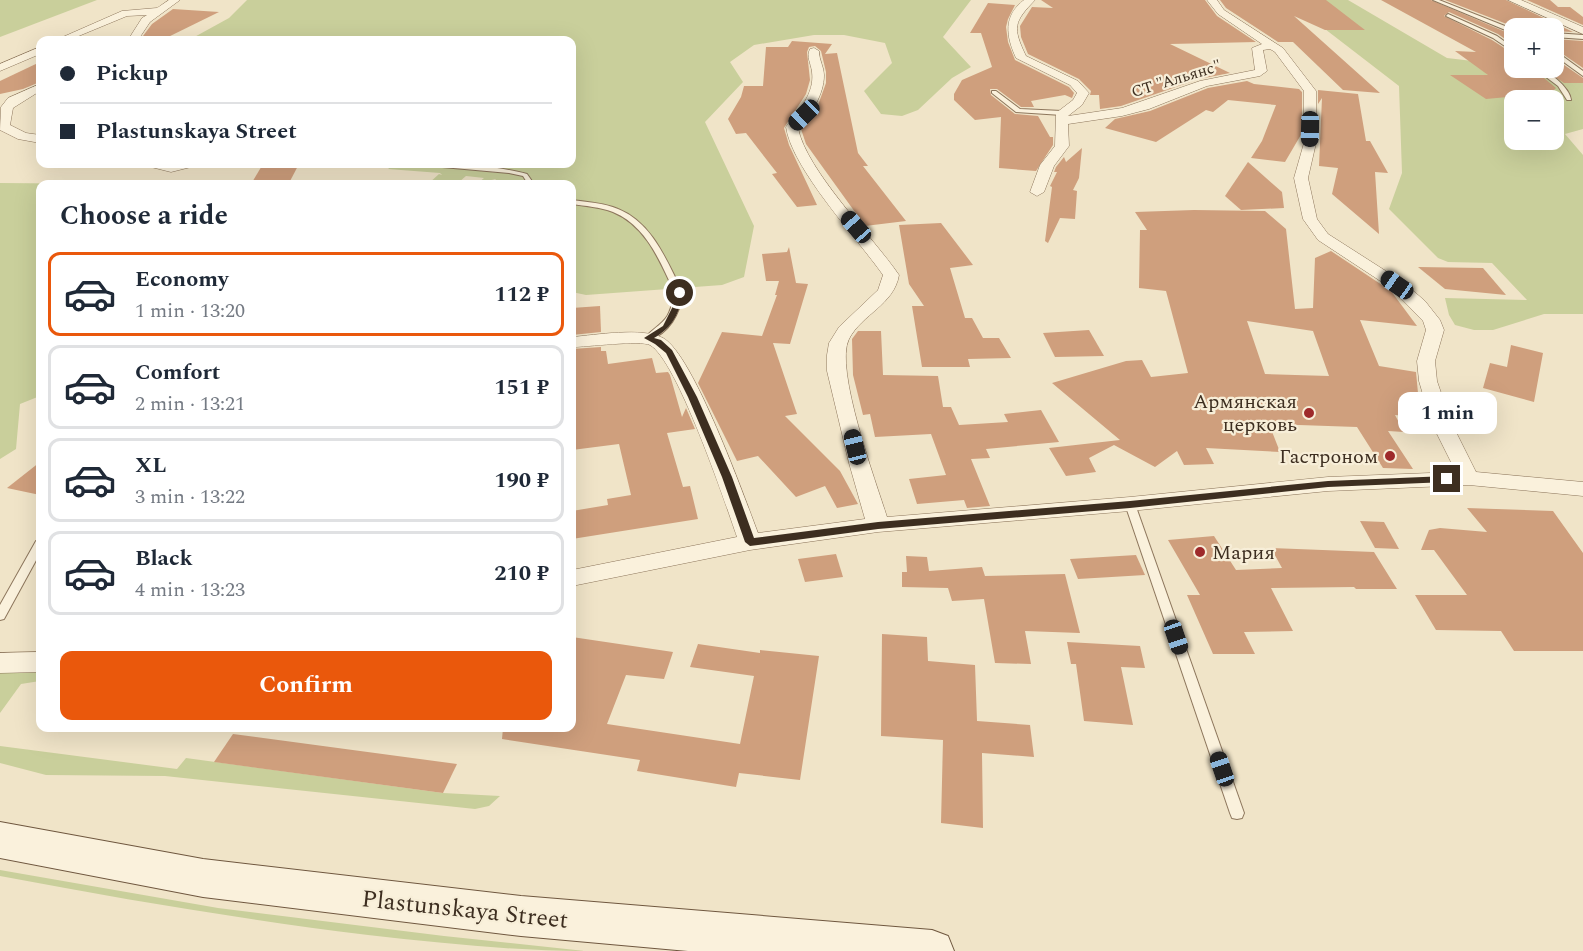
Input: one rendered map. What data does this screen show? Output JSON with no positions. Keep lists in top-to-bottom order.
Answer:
{
  "streets": {
    "main road": ["Plastunskaya Street"],
    "street": ["СТ \"Альянс\""]
  },
  "places": ["Армянская церковь", "Гастроном", "Мария"],
  "page": {
    "map_buttons": ["+", "−"],
    "banner": ["Pickup", "Plastunskaya Street"],
    "heading": "Choose a ride",
    "list": [
      {
        "name": "Economy",
        "note": "1 min · 13:20",
        "value": "112 ₽"
      },
      {
        "name": "Comfort",
        "note": "2 min · 13:21",
        "value": "151 ₽"
      },
      {
        "name": "XL",
        "note": "3 min · 13:22",
        "value": "190 ₽"
      },
      {
        "name": "Black",
        "note": "4 min · 13:23",
        "value": "210 ₽"
      }
    ],
    "bubble": "1 min",
    "buttons": "Confirm"
  }
}
